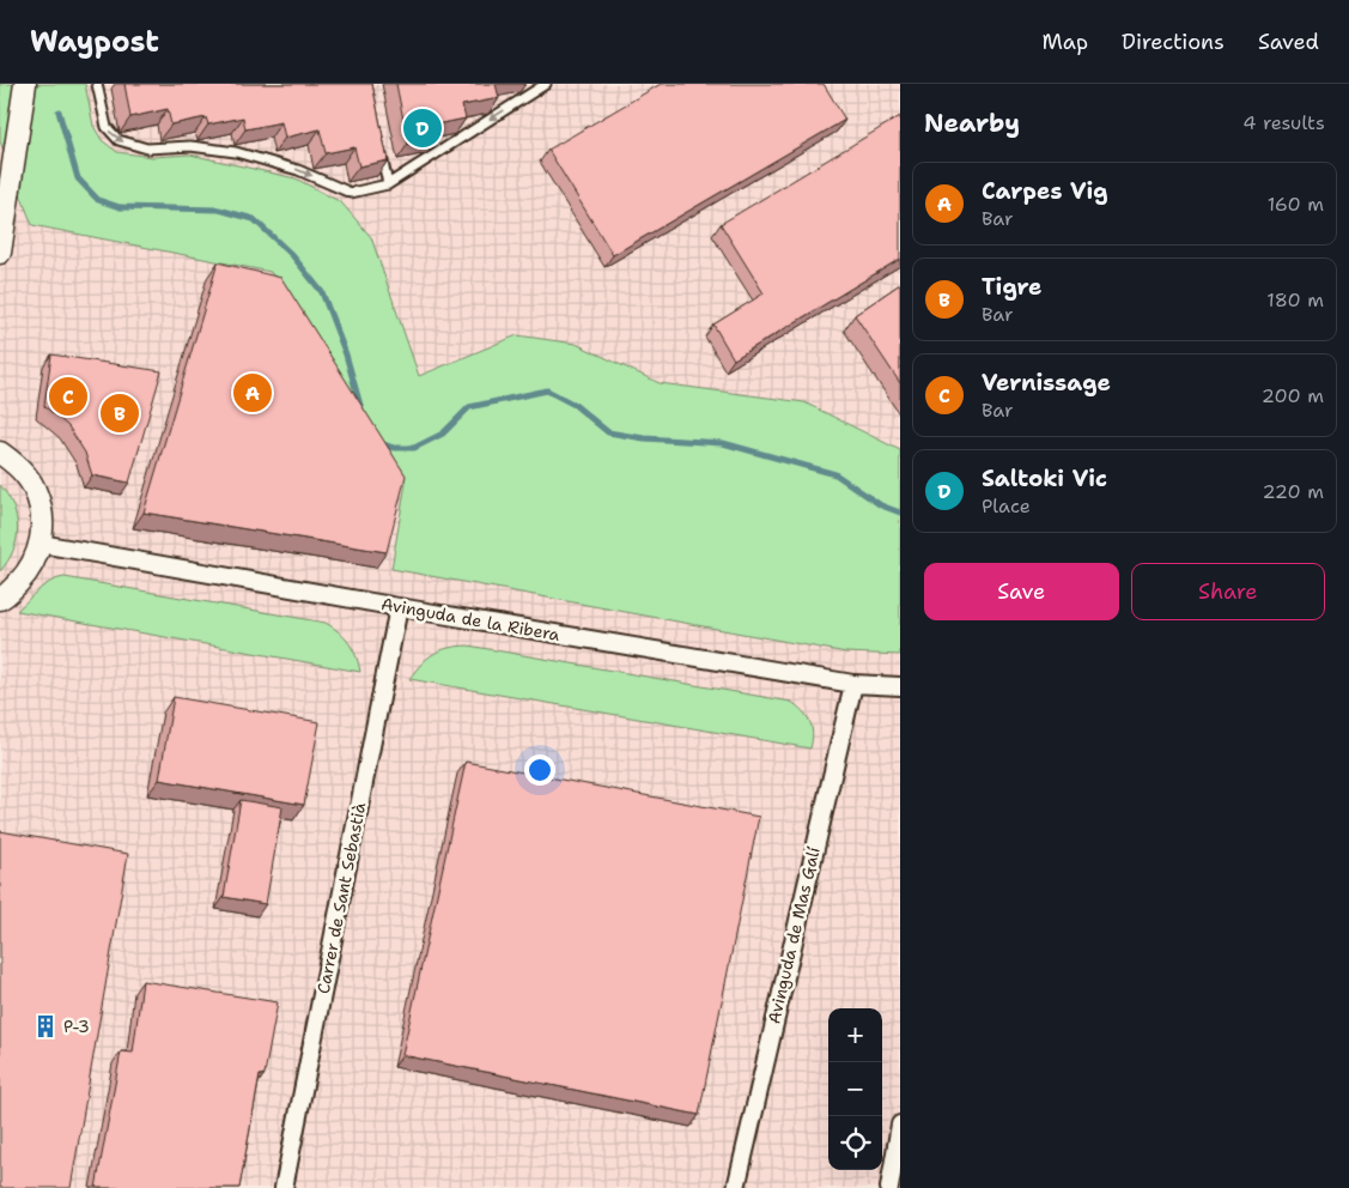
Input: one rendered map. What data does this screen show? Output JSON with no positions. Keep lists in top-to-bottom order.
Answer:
{
  "streets": {
    "street": ["Avinguda de la Ribera", "Carrer de Sant Sebastià", "Avinguda de Mas Galí"]
  },
  "crossings": [
    ["Avinguda de la Ribera", "Carrer de Sant Sebastià"],
    ["Avinguda de la Ribera", "Avinguda de Mas Galí"]
  ],
  "places": {
    "building": ["P-3"]
  },
  "page": {
    "header": "Waypost",
    "nav": ["Map", "Directions", "Saved"],
    "heading": ["Nearby", "4 results"],
    "pins": [
      "D",
      "A",
      "C",
      "B"
    ],
    "list": [
      {
        "mark": "A",
        "name": "Carpes Vig",
        "note": "Bar",
        "value": "160 m"
      },
      {
        "mark": "B",
        "name": "Tigre",
        "note": "Bar",
        "value": "180 m"
      },
      {
        "mark": "C",
        "name": "Vernissage",
        "note": "Bar",
        "value": "200 m"
      },
      {
        "mark": "D",
        "name": "Saltoki Vic",
        "note": "Place",
        "value": "220 m"
      }
    ],
    "buttons": ["Save", "Share"],
    "map_buttons": ["+", "−"]
  }
}
